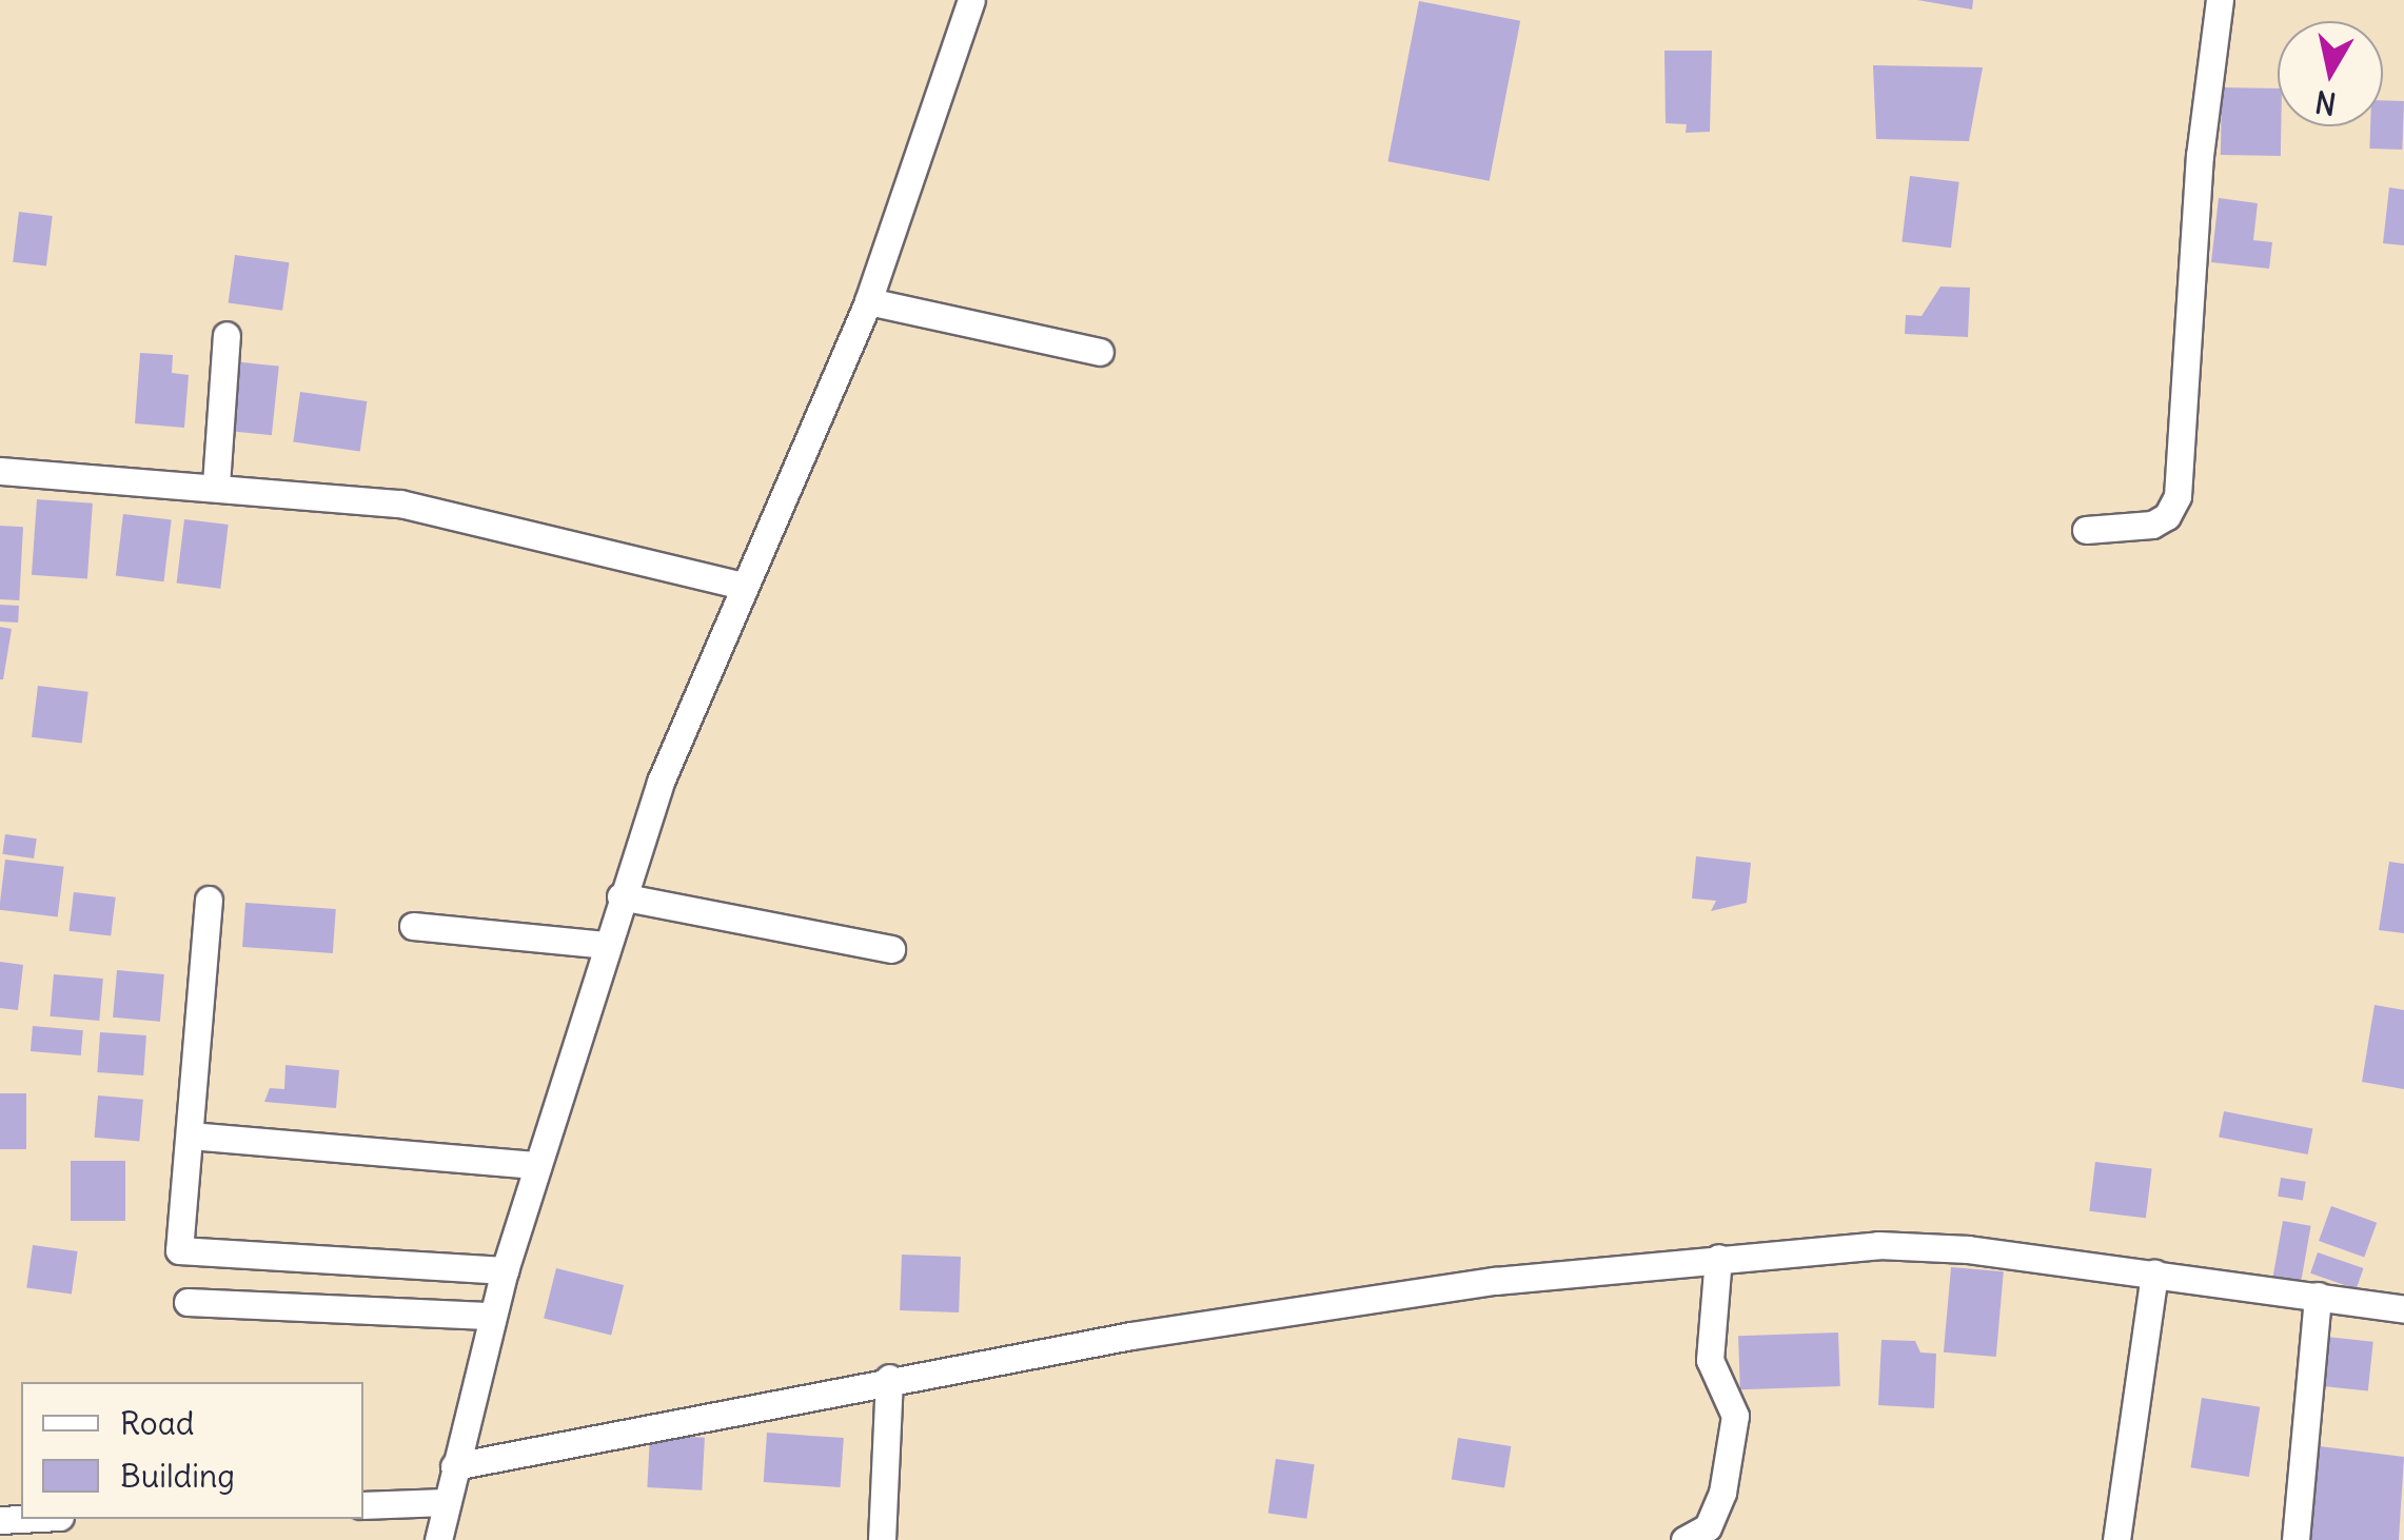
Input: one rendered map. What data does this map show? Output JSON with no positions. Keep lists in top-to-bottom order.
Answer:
{
  "legend": ["Road", "Building"],
  "north": "bottom"
}
